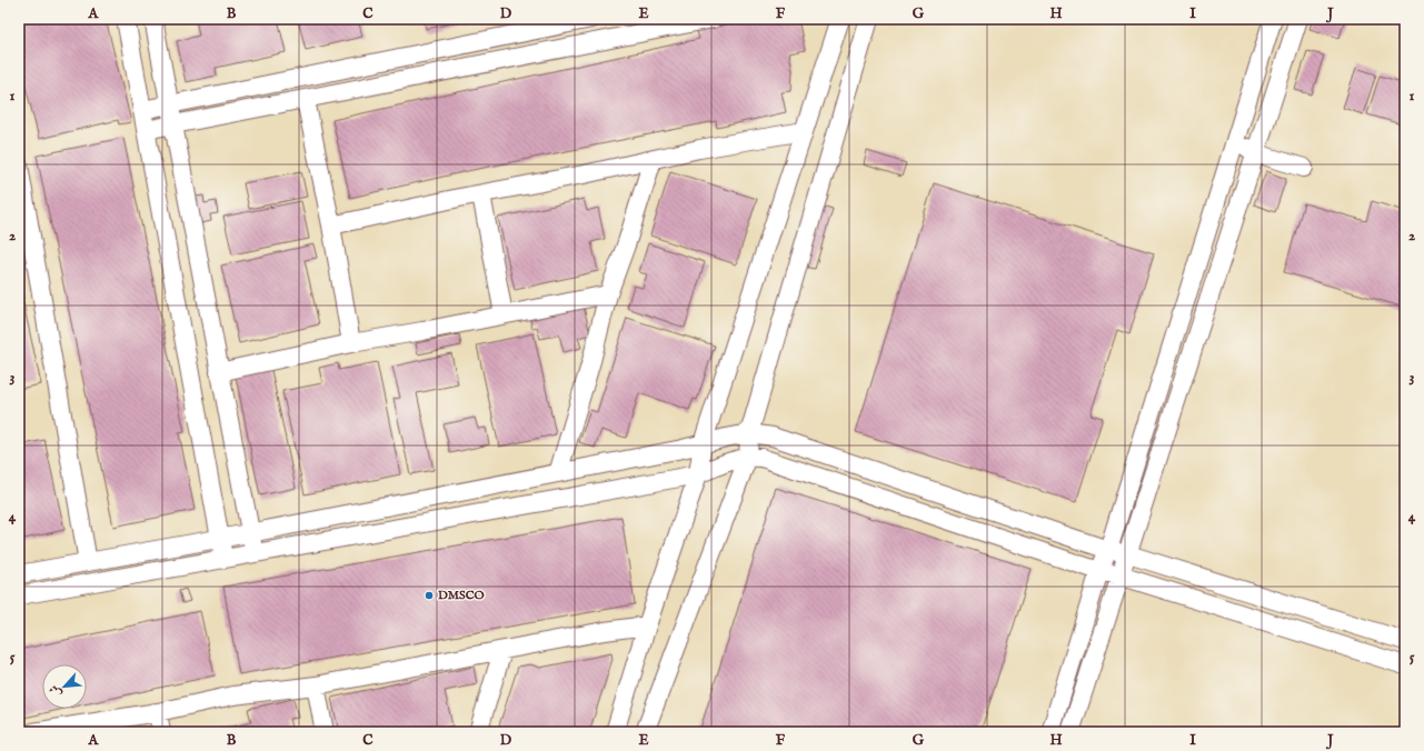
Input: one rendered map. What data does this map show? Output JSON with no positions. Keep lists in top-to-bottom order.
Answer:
{
  "places": ["DMSCO"],
  "north": "bottom left",
  "grid": {
    "columns": [
      "A",
      "B",
      "C",
      "D",
      "E",
      "F",
      "G",
      "H",
      "I",
      "J"
    ],
    "rows": [
      "1",
      "2",
      "3",
      "4",
      "5"
    ]
  }
}
